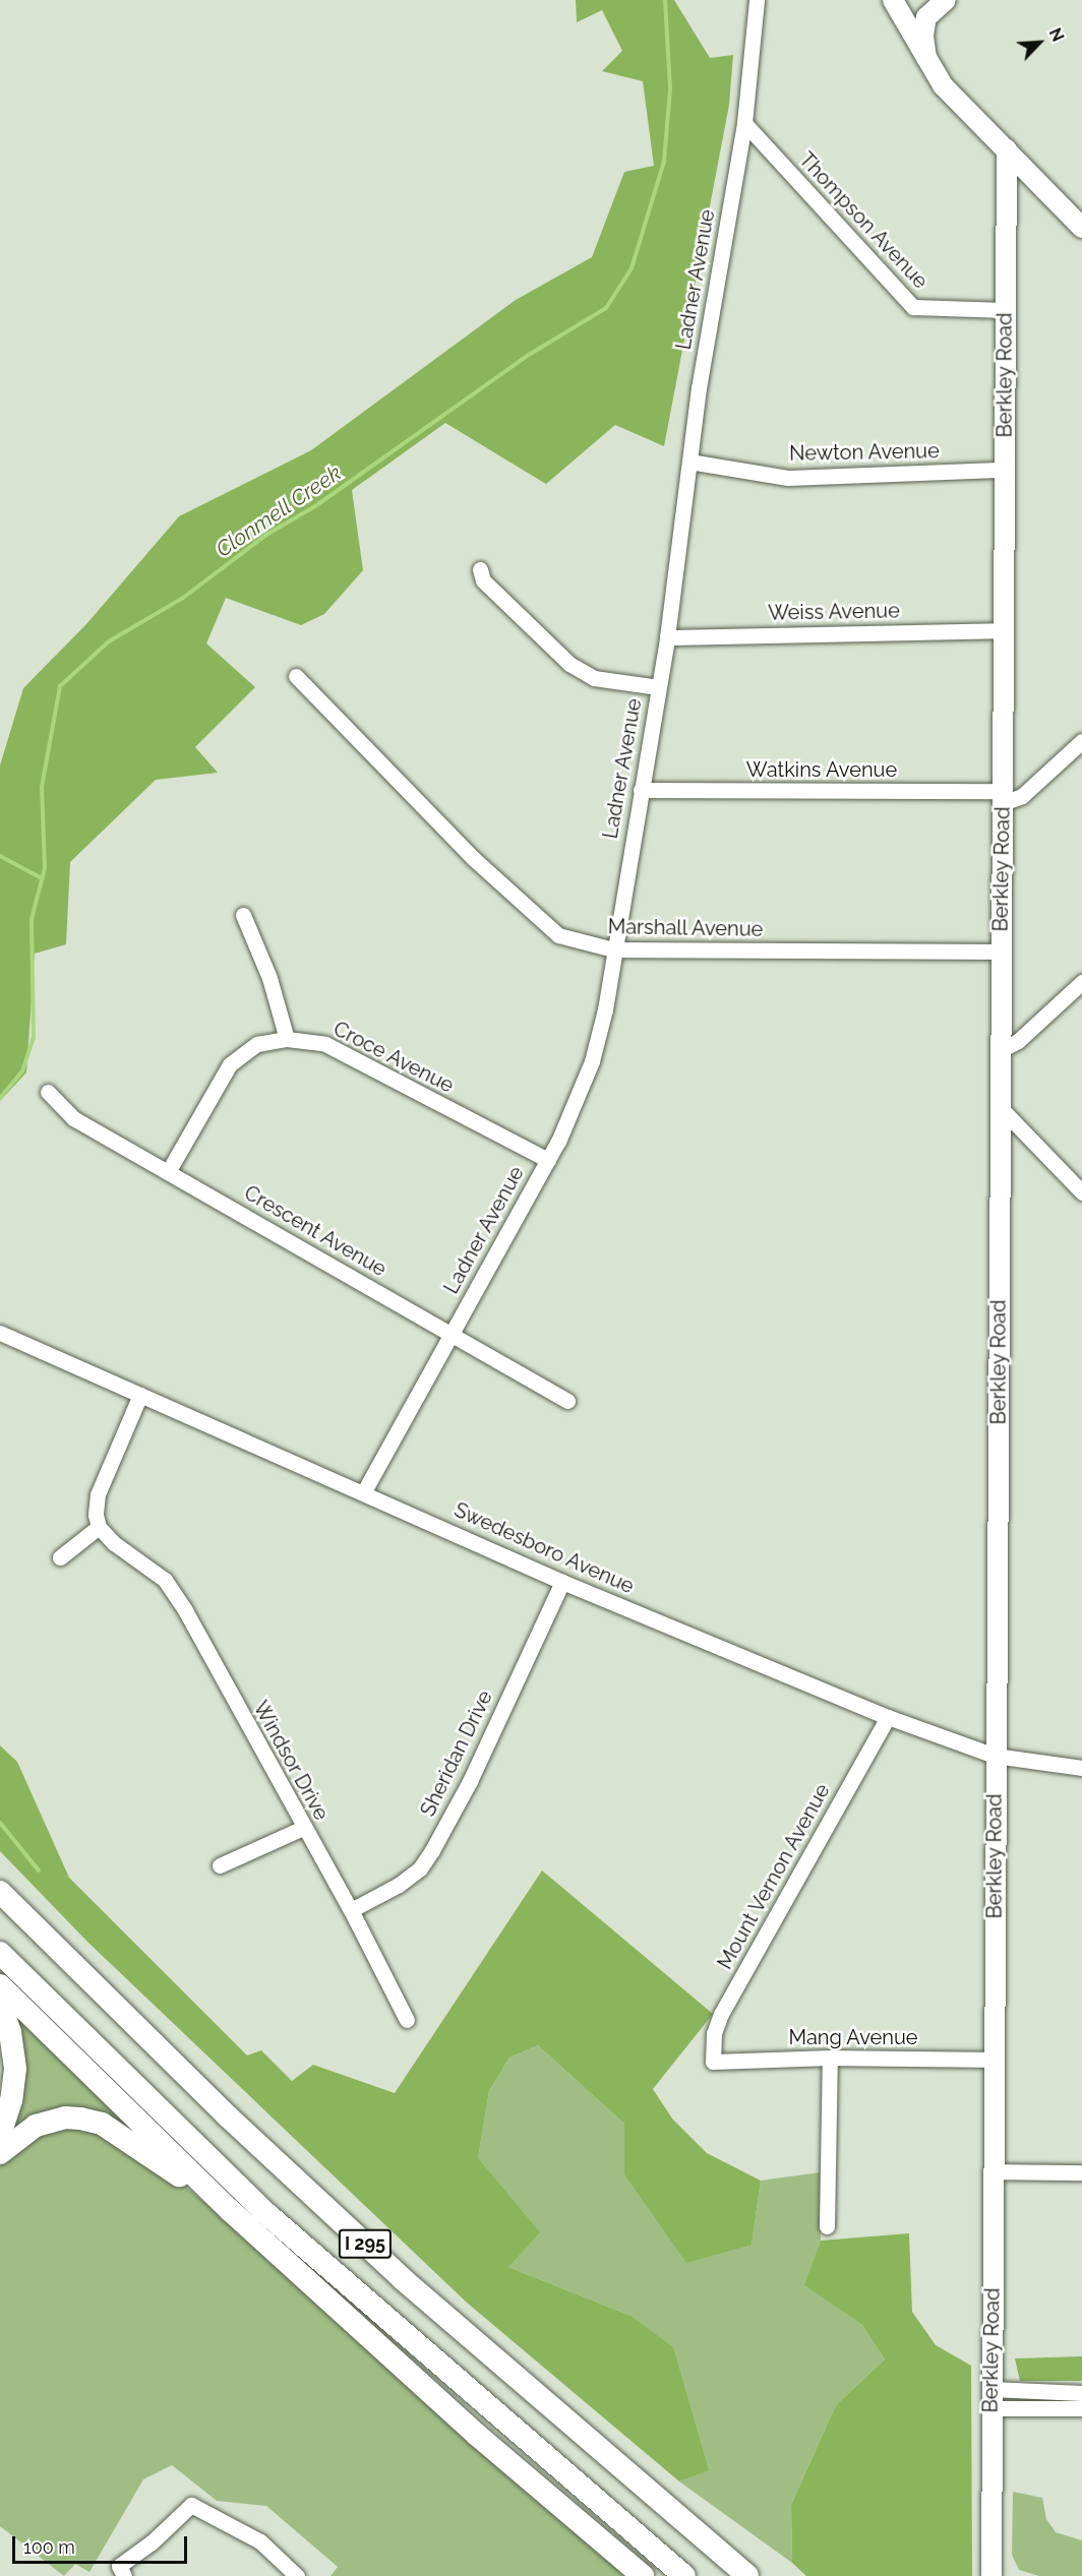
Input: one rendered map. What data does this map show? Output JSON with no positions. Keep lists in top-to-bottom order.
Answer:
{
  "streets": {
    "highway": ["I 295"],
    "main road": ["Berkley Road"],
    "street": [
      "Thompson Avenue",
      "Ladner Avenue",
      "Newton Avenue",
      "Weiss Avenue",
      "Watkins Avenue",
      "Marshall Avenue",
      "Croce Avenue",
      "Crescent Avenue",
      "Swedesboro Avenue",
      "Sheridan Drive",
      "Windsor Drive",
      "Mount Vernon Avenue",
      "Mang Avenue"
    ]
  },
  "crossings": [
    ["Thompson Avenue", "Ladner Avenue"],
    ["Thompson Avenue", "Berkley Road"],
    ["Ladner Avenue", "Newton Avenue"],
    ["Ladner Avenue", "Weiss Avenue"],
    ["Ladner Avenue", "Watkins Avenue"],
    ["Ladner Avenue", "Marshall Avenue"],
    ["Ladner Avenue", "Croce Avenue"],
    ["Ladner Avenue", "Crescent Avenue"],
    ["Ladner Avenue", "Swedesboro Avenue"],
    ["Berkley Road", "Newton Avenue"],
    ["Berkley Road", "Weiss Avenue"],
    ["Berkley Road", "Watkins Avenue"],
    ["Berkley Road", "Marshall Avenue"],
    ["Berkley Road", "Swedesboro Avenue"],
    ["Berkley Road", "Mang Avenue"],
    ["Croce Avenue", "Crescent Avenue"],
    ["Swedesboro Avenue", "Sheridan Drive"],
    ["Swedesboro Avenue", "Mount Vernon Avenue"],
    ["Sheridan Drive", "Windsor Drive"],
    ["Mount Vernon Avenue", "Mang Avenue"]
  ],
  "water": ["Clonmell Creek"],
  "scale_bar": "100 m",
  "north": "top right"
}
